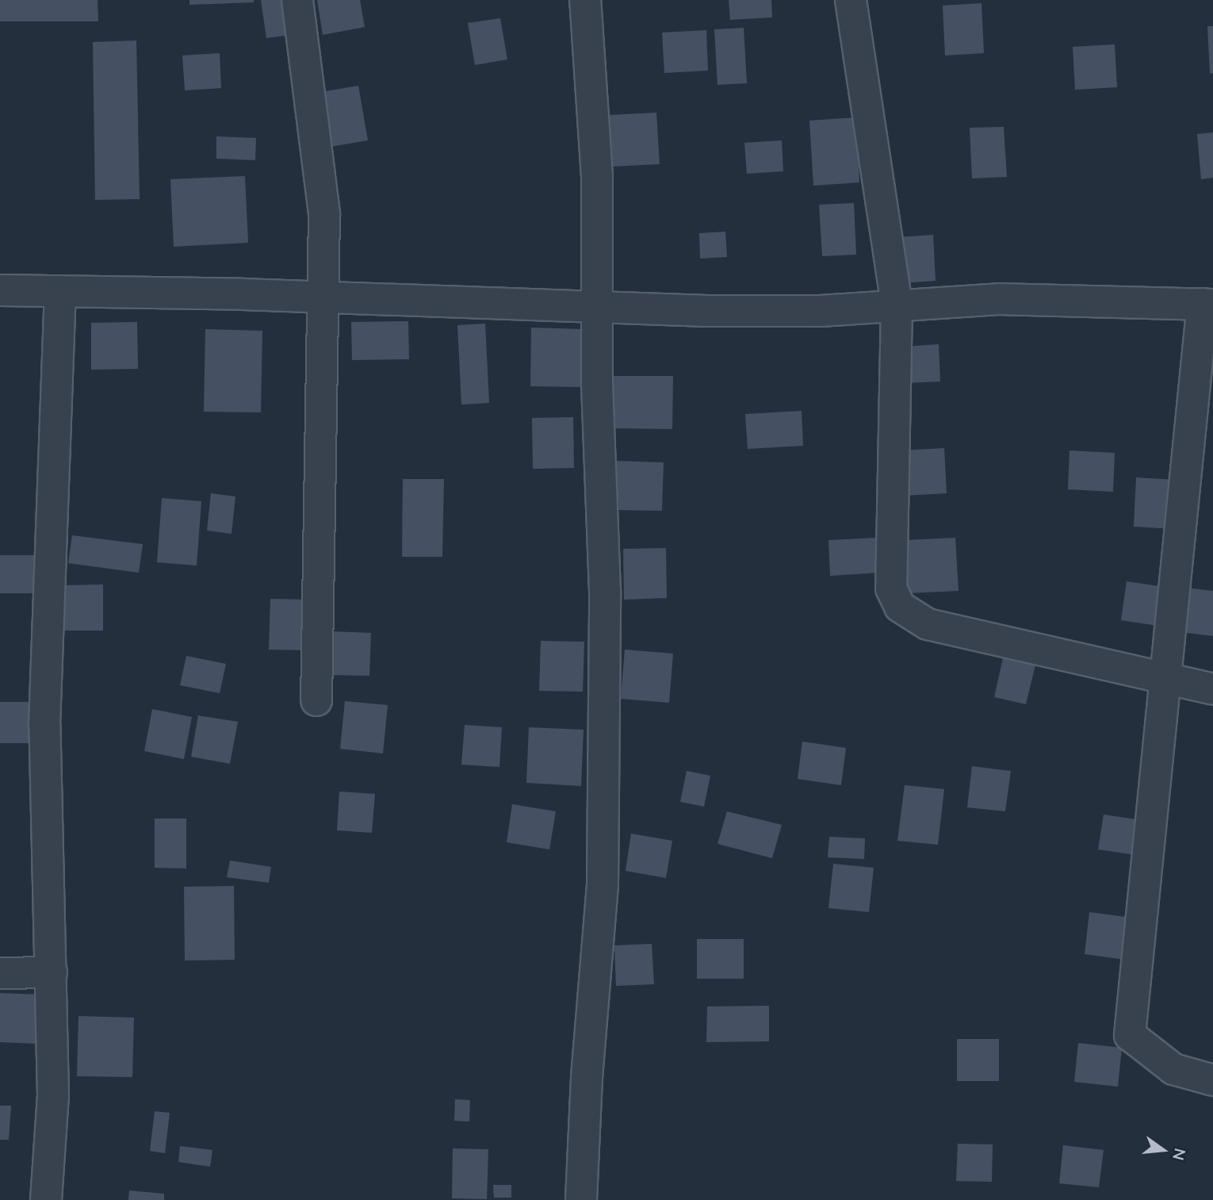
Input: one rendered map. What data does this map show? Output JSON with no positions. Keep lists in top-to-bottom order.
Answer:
{
  "north": "right"
}
